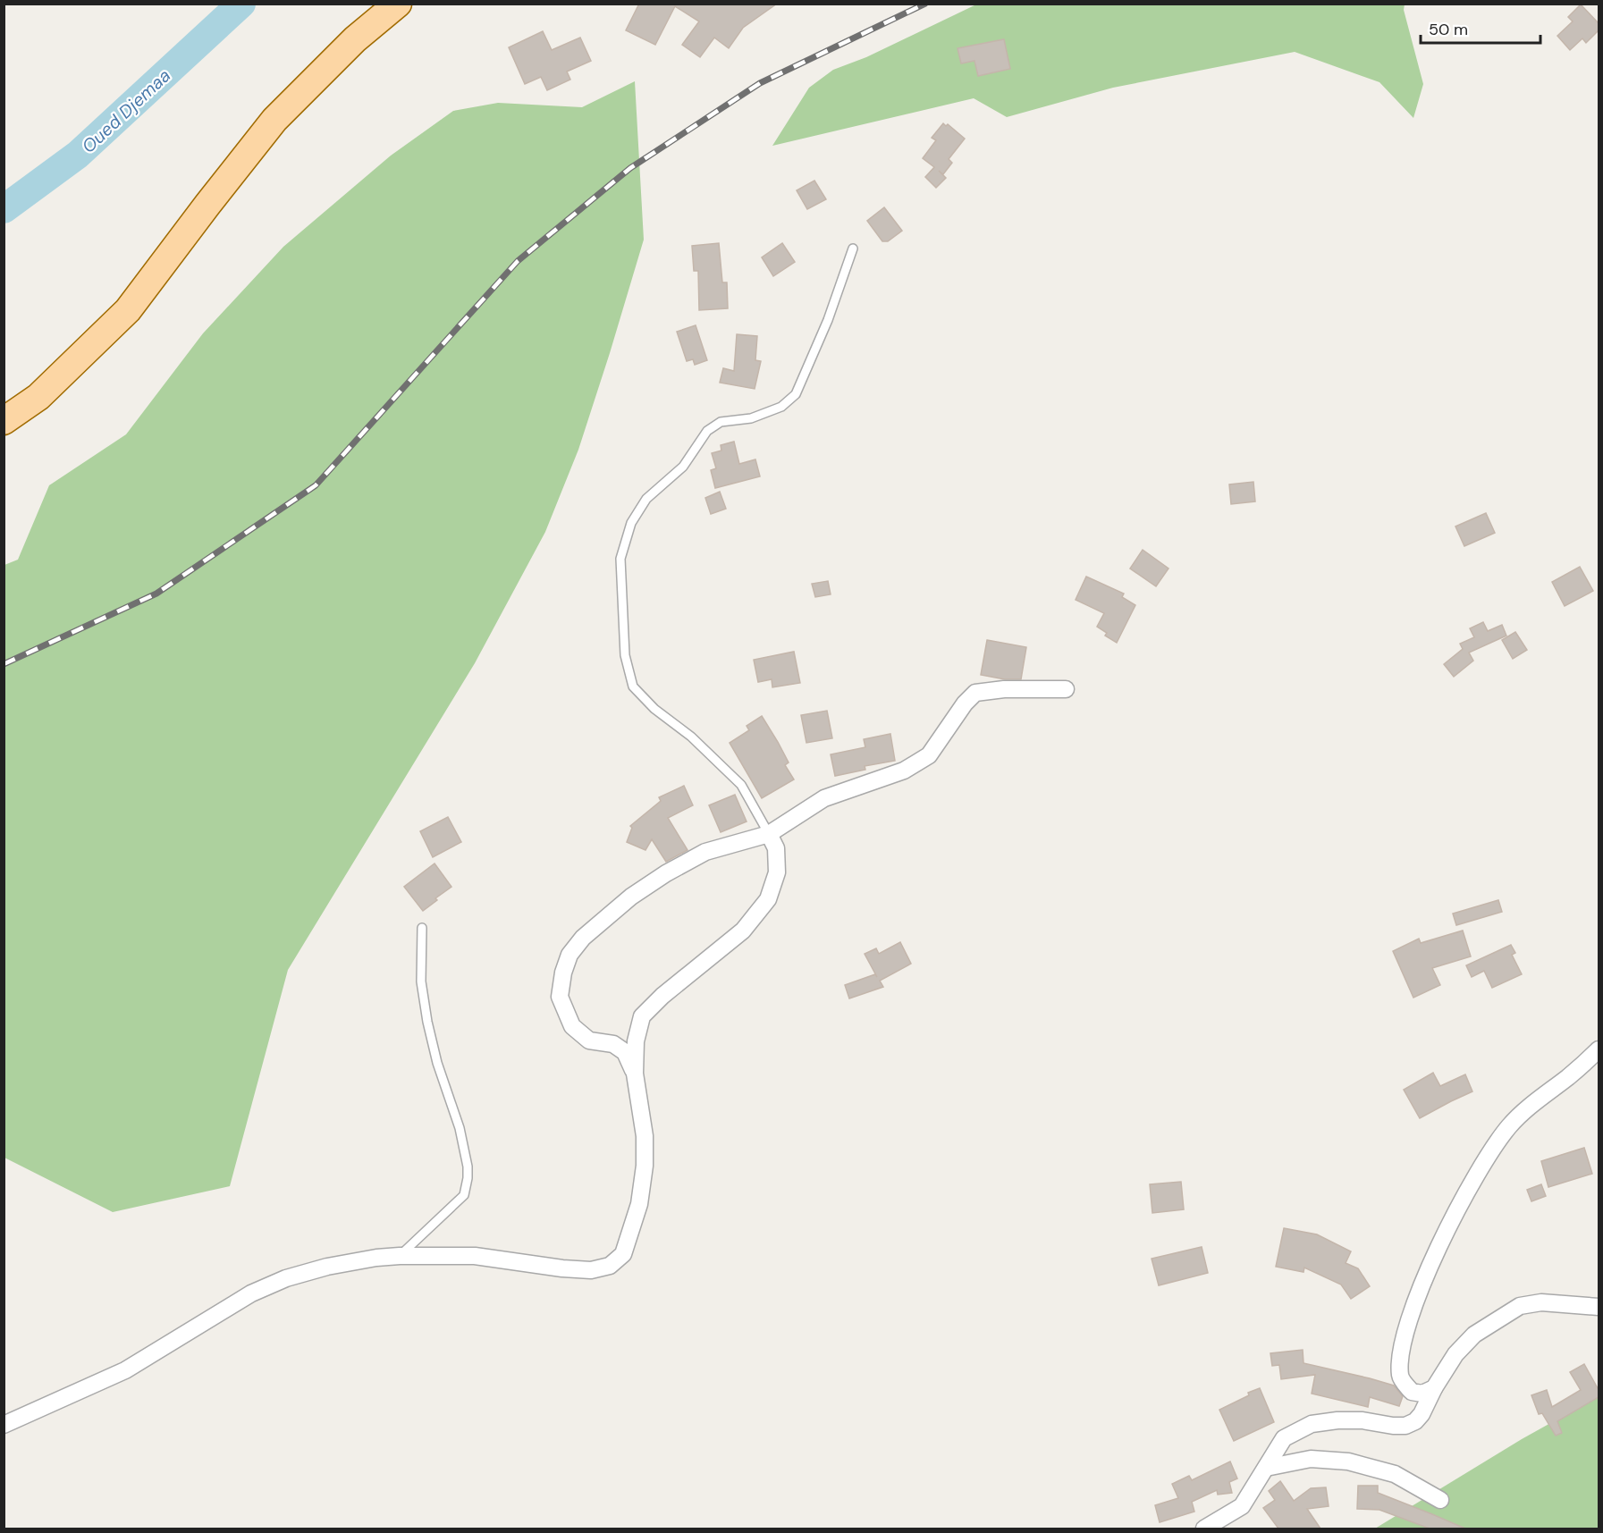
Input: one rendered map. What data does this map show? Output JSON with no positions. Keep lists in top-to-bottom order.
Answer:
{
  "water": ["Oued Djemaa"],
  "scale_bar": "50 m"
}
